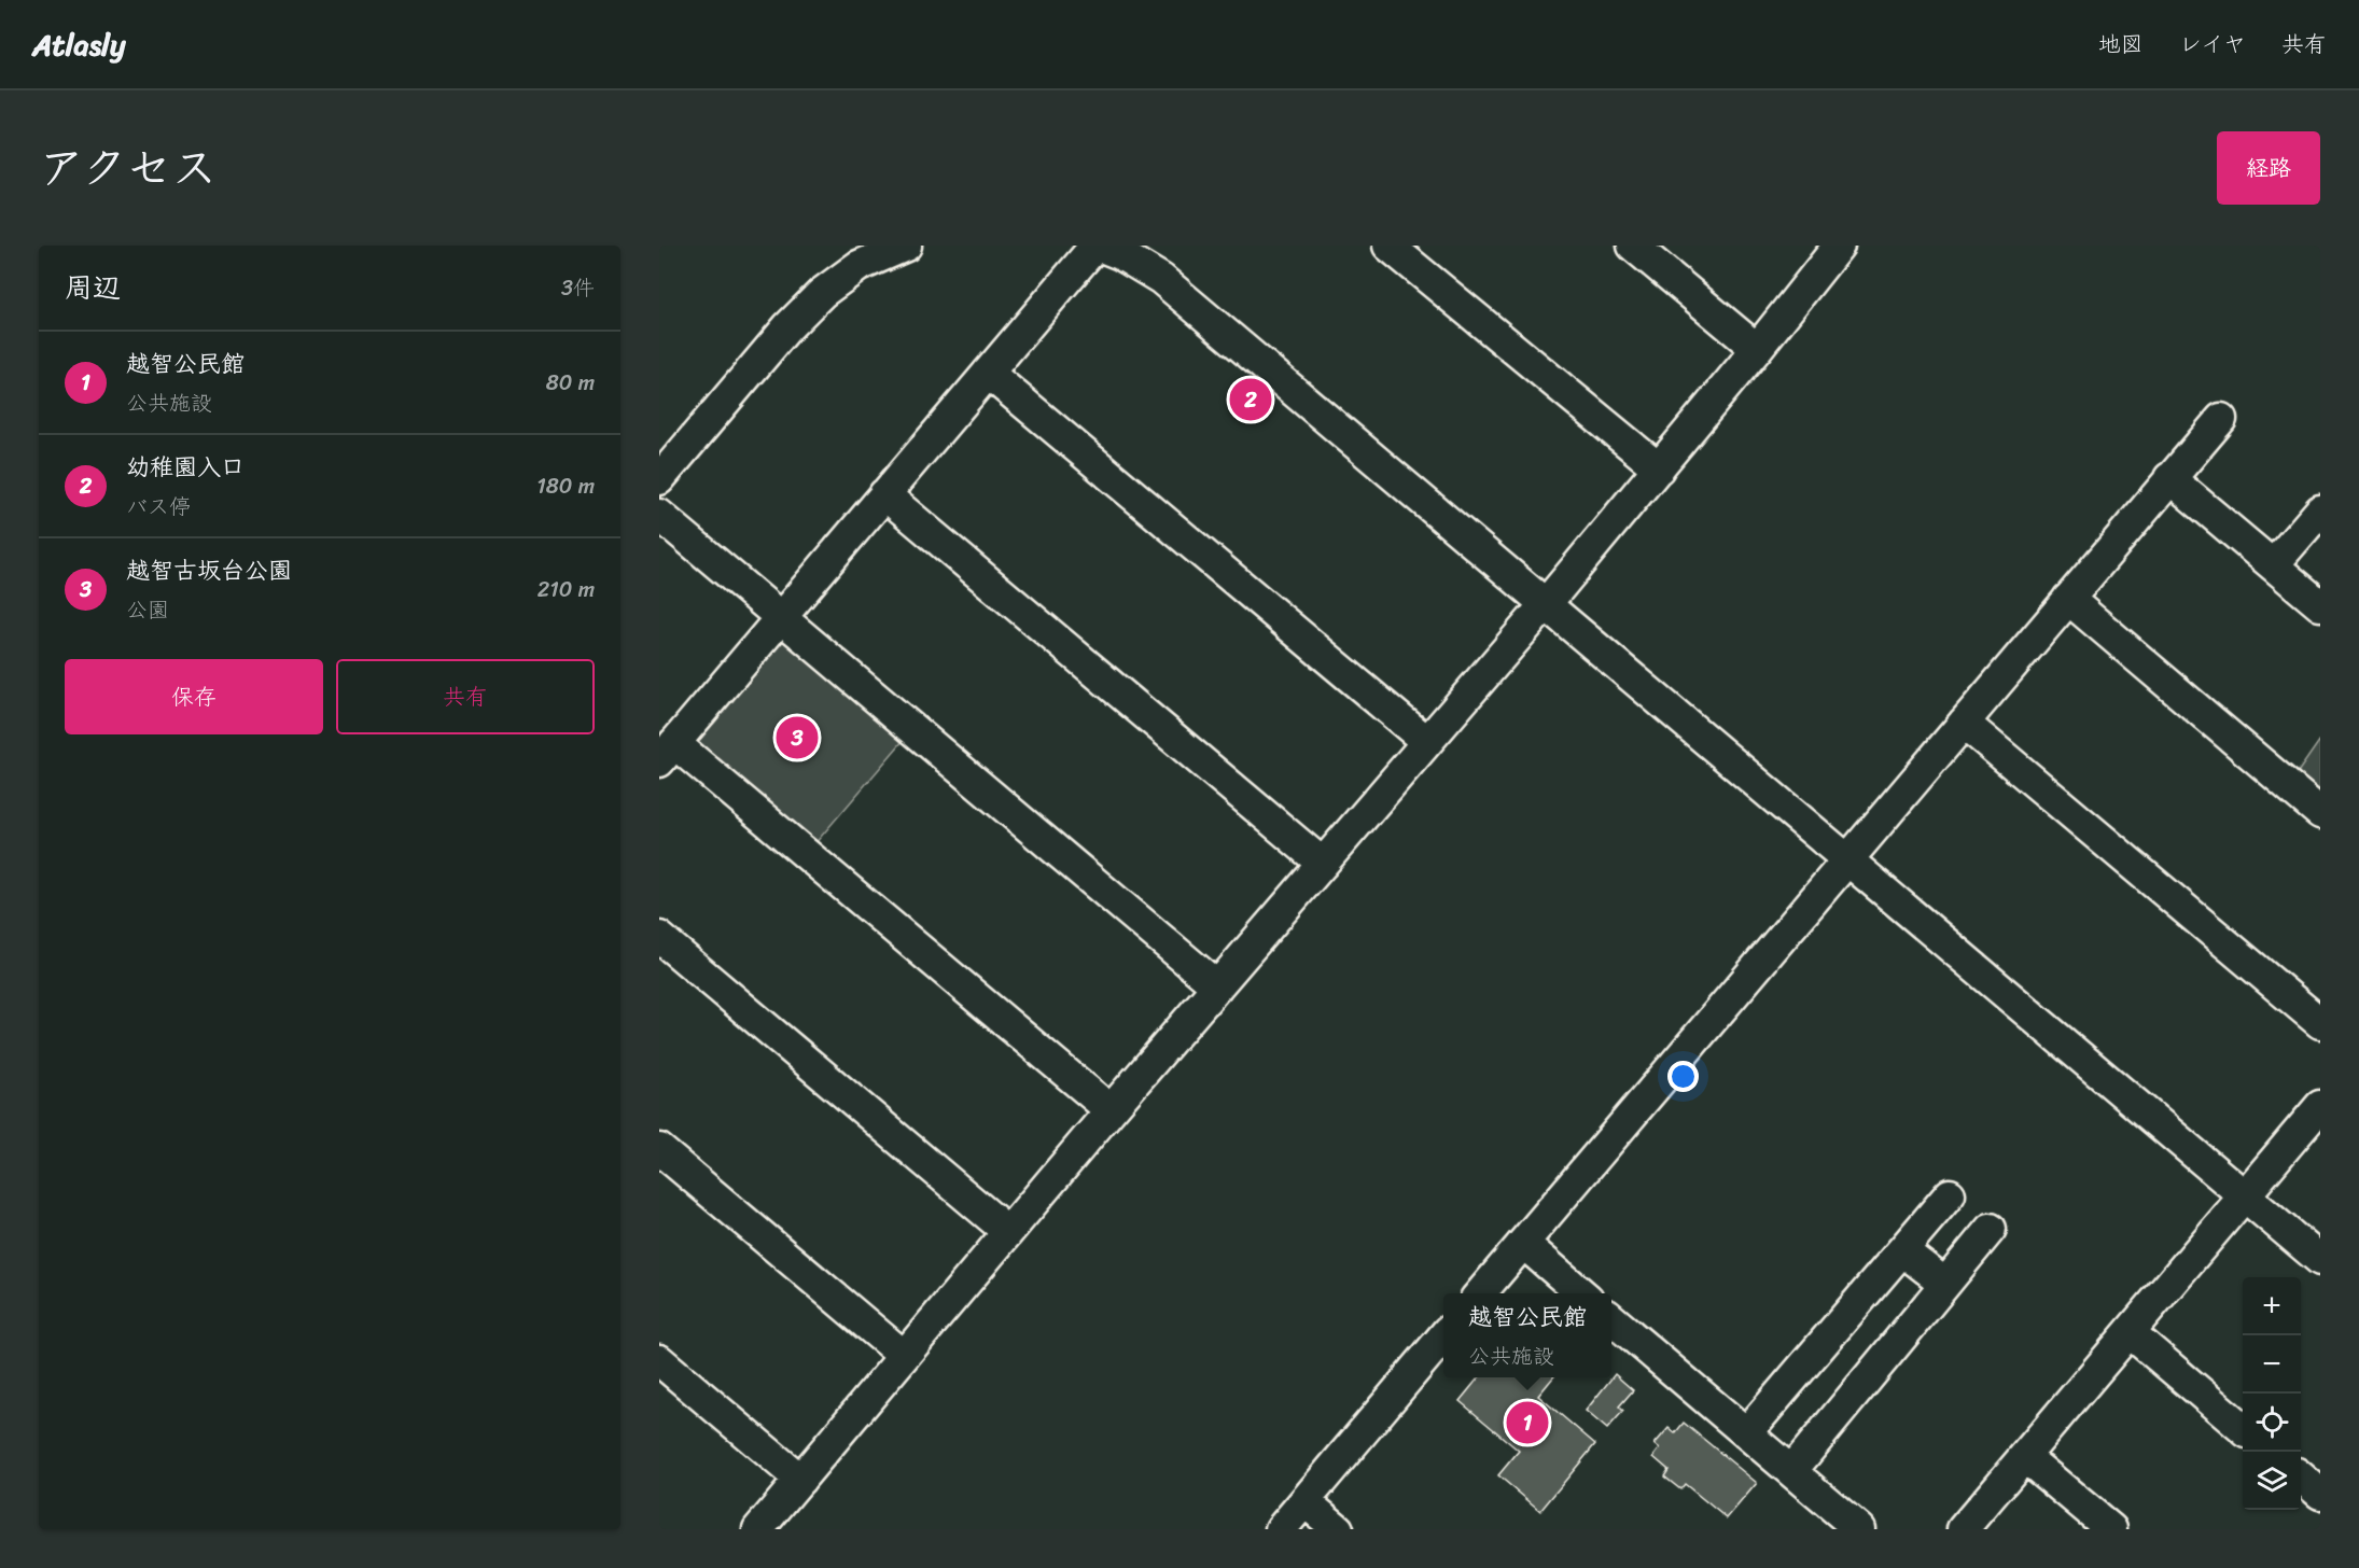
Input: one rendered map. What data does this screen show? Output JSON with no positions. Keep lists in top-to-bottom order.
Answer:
{
  "page": {
    "header": "Atlasly",
    "nav": ["地図", "レイヤ", "共有"],
    "title": "アクセス",
    "buttons": [
      "経路",
      ["保存", "共有"]
    ],
    "heading": ["周辺", "3件"],
    "list": [
      {
        "mark": "1",
        "name": "越智公民館",
        "note": "公共施設",
        "value": "80 m"
      },
      {
        "mark": "2",
        "name": "幼稚園入口",
        "note": "バス停",
        "value": "180 m"
      },
      {
        "mark": "3",
        "name": "越智古坂台公園",
        "note": "公園",
        "value": "210 m"
      }
    ],
    "pins": ["2", "3", "1"],
    "map_buttons": ["+", "−"],
    "popup": ["越智公民館", "公共施設"]
  }
}
